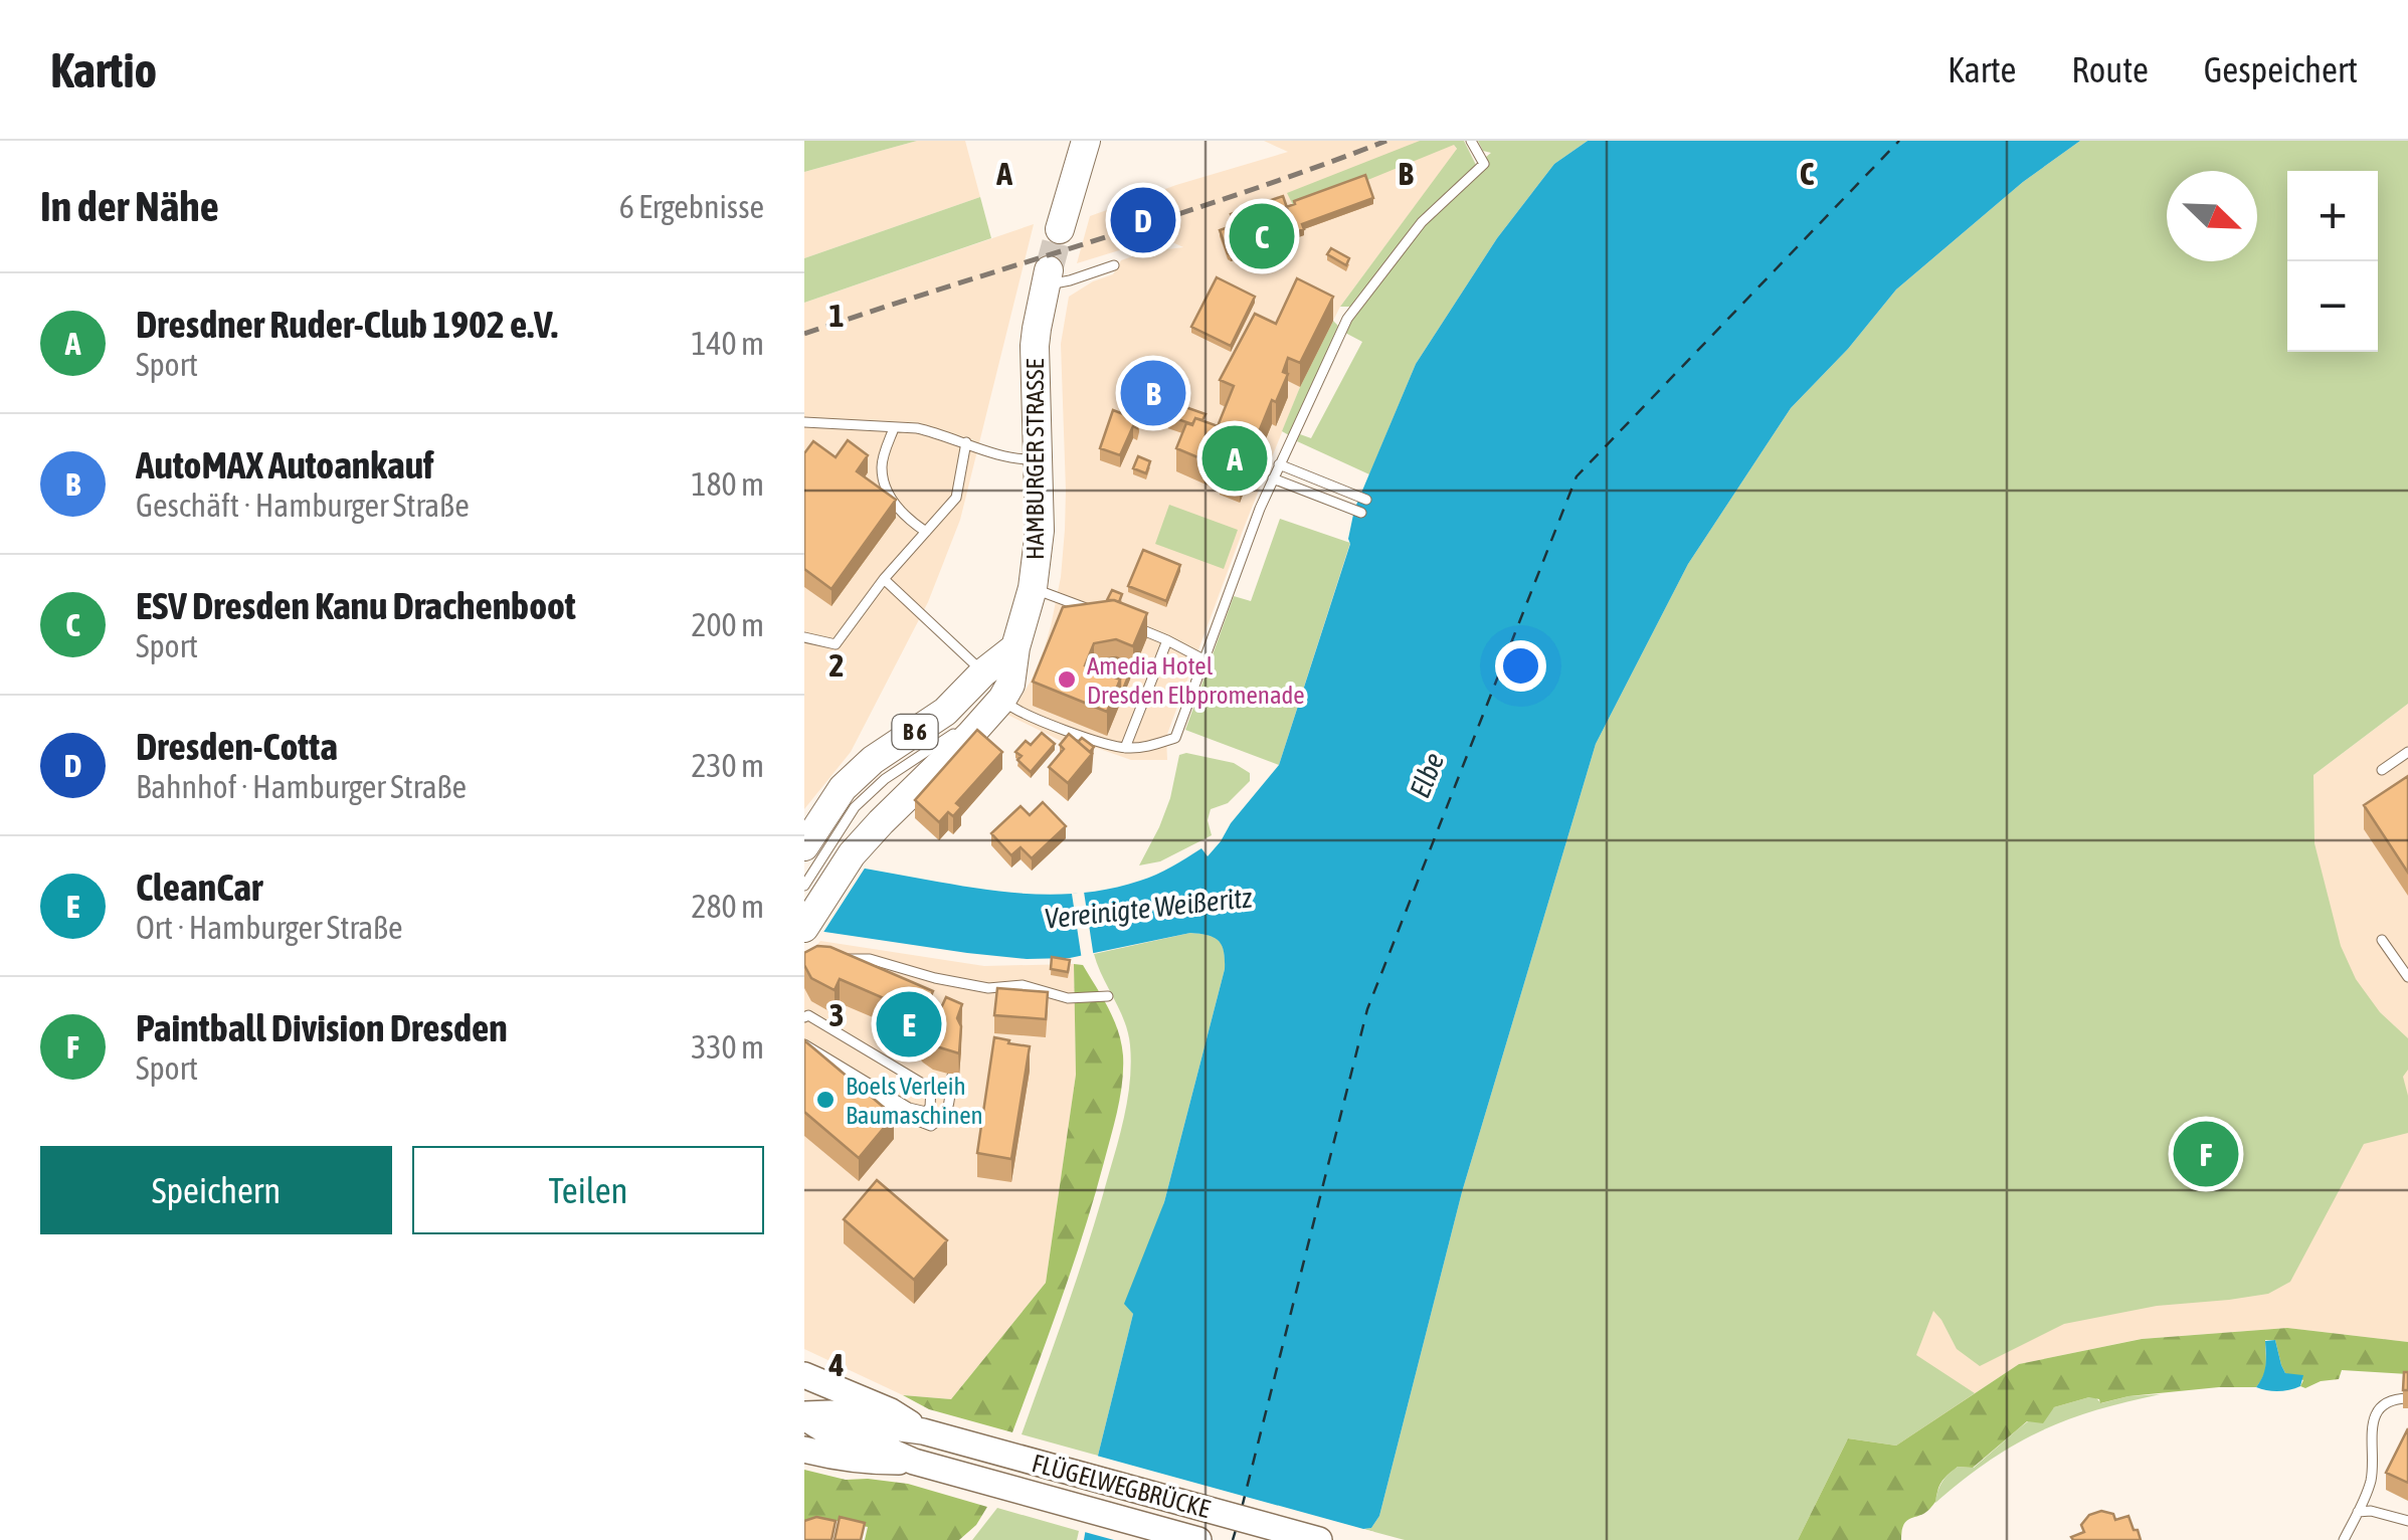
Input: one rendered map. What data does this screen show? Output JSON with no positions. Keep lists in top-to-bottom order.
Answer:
{
  "streets": {
    "main road": ["HAMBURGER STRASSE", "B 6", "FLÜGELWEGBRÜCKE"]
  },
  "water": ["Elbe", "Vereinigte Weißeritz"],
  "places": ["Amedia Hotel Dresden Elbpromenade", "Boels Verleih Baumaschinen"],
  "north": "bottom right",
  "page": {
    "header": "Kartio",
    "nav": ["Karte", "Route", "Gespeichert"],
    "heading": ["In der Nähe", "6 Ergebnisse"],
    "map_buttons": ["+", "−"],
    "pins": [
      "D",
      "C",
      "B",
      "A",
      "E",
      "F"
    ],
    "list": [
      {
        "mark": "A",
        "name": "Dresdner Ruder-Club 1902 e.V.",
        "note": "Sport",
        "value": "140 m"
      },
      {
        "mark": "B",
        "name": "AutoMAX Autoankauf",
        "note": "Geschäft · Hamburger Straße",
        "value": "180 m"
      },
      {
        "mark": "C",
        "name": "ESV Dresden Kanu Drachenboot",
        "note": "Sport",
        "value": "200 m"
      },
      {
        "mark": "D",
        "name": "Dresden-Cotta",
        "note": "Bahnhof · Hamburger Straße",
        "value": "230 m"
      },
      {
        "mark": "E",
        "name": "CleanCar",
        "note": "Ort · Hamburger Straße",
        "value": "280 m"
      },
      {
        "mark": "F",
        "name": "Paintball Division Dresden",
        "note": "Sport",
        "value": "330 m"
      }
    ],
    "buttons": ["Speichern", "Teilen"]
  },
  "grid": {
    "columns": ["A", "B", "C"],
    "rows": [
      "1",
      "2",
      "3",
      "4"
    ]
  }
}
